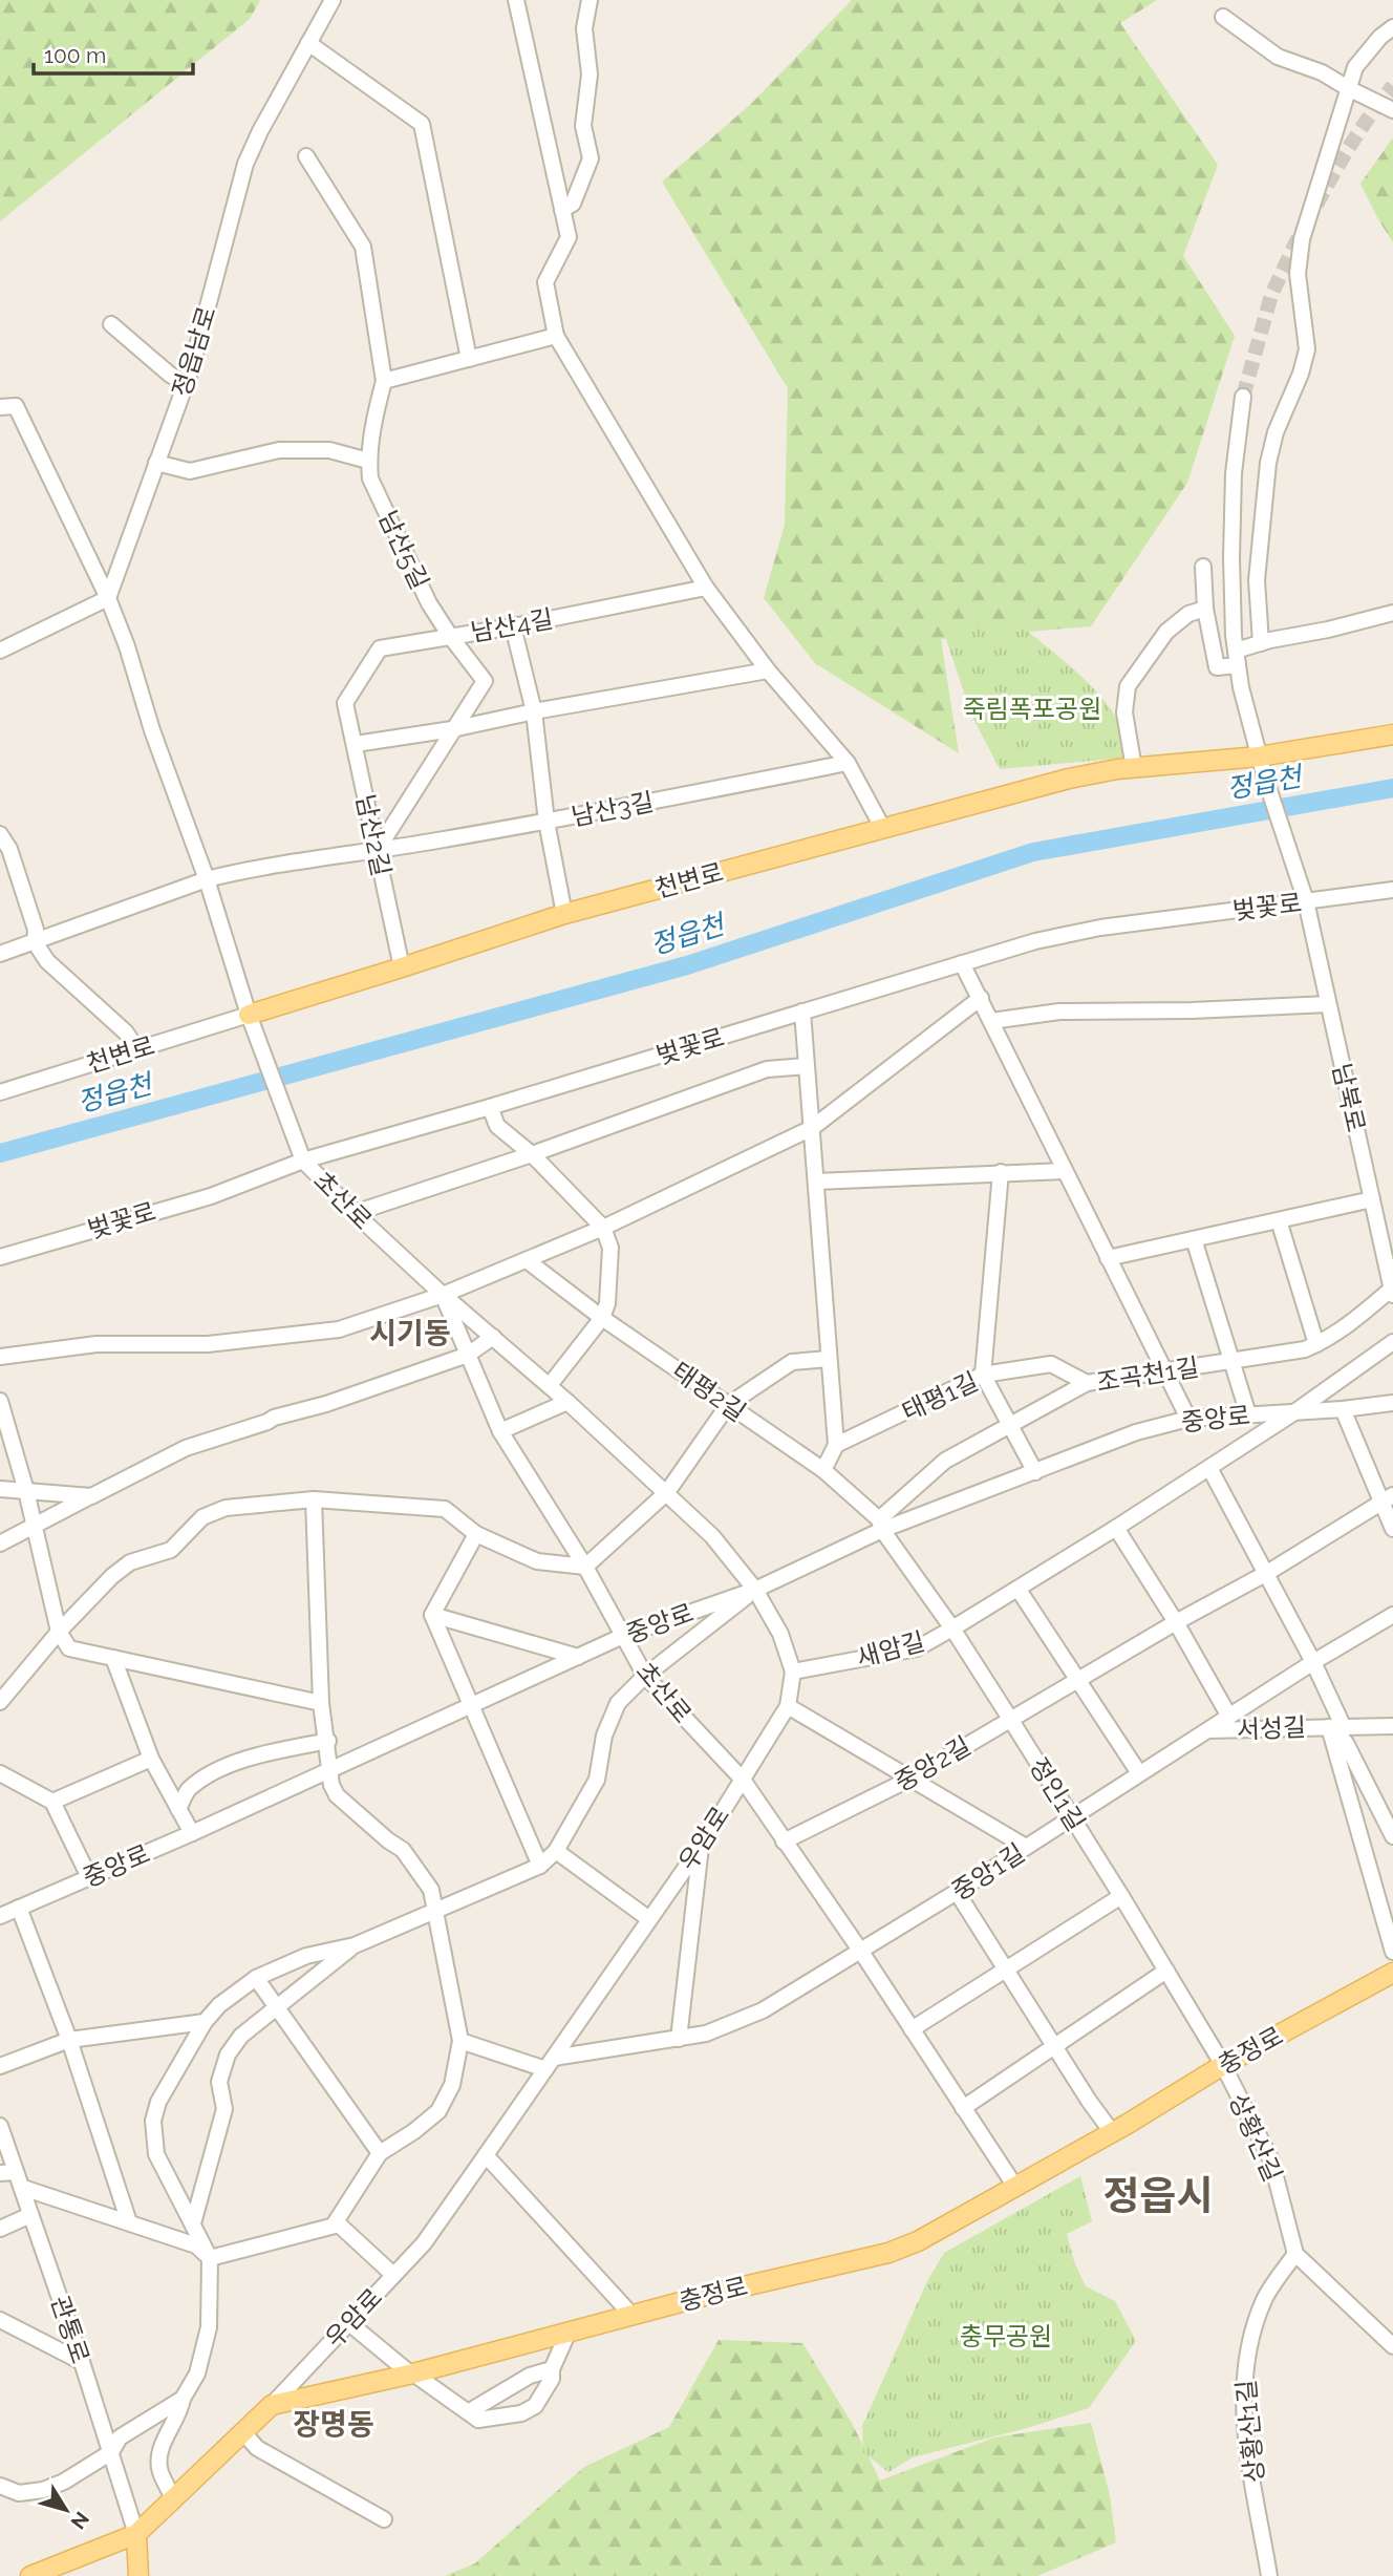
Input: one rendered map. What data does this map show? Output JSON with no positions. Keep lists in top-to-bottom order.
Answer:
{
  "streets": {
    "main road": ["천변로", "충정로"],
    "street": [
      "정읍남로",
      "남산5길",
      "남산4길",
      "남산3길",
      "남산2길",
      "벚꽃로",
      "남북로",
      "초산로",
      "조곡천1길",
      "태평2길",
      "태평1길",
      "중앙로",
      "새암길",
      "서성길",
      "중앙2길",
      "정인1길",
      "우암로",
      "중앙1길",
      "상황산길",
      "관통로",
      "상황산1길"
    ]
  },
  "crossings": [
    ["남산5길", "남산4길"],
    ["남산5길", "남산3길"],
    ["남산5길", "남산2길"],
    ["남산4길", "남산2길"],
    ["남산3길", "남산2길"],
    ["남산2길", "천변로"],
    ["천변로", "남북로"],
    ["벚꽃로", "남북로"],
    ["벚꽃로", "초산로"],
    ["남북로", "조곡천1길"],
    ["초산로", "중앙로"],
    ["초산로", "중앙2길"],
    ["초산로", "우암로"],
    ["초산로", "중앙1길"],
    ["초산로", "충정로"],
    ["조곡천1길", "태평2길"],
    ["조곡천1길", "태평1길"],
    ["조곡천1길", "중앙로"],
    ["조곡천1길", "정인1길"],
    ["태평2길", "중앙로"],
    ["태평2길", "정인1길"],
    ["중앙로", "새암길"],
    ["중앙로", "정인1길"],
    ["중앙로", "우암로"],
    ["새암길", "정인1길"],
    ["새암길", "우암로"],
    ["서성길", "중앙1길"],
    ["중앙2길", "정인1길"],
    ["정인1길", "중앙1길"],
    ["정인1길", "충정로"],
    ["정인1길", "상황산길"],
    ["우암로", "중앙1길"],
    ["우암로", "충정로"],
    ["충정로", "상황산길"],
    ["상황산길", "상황산1길"]
  ],
  "districts": ["시기동", "정읍시", "장명동"],
  "water": ["정읍천"],
  "parks": ["죽림폭포공원", "충무공원"],
  "scale_bar": "100 m",
  "north": "bottom right"
}
